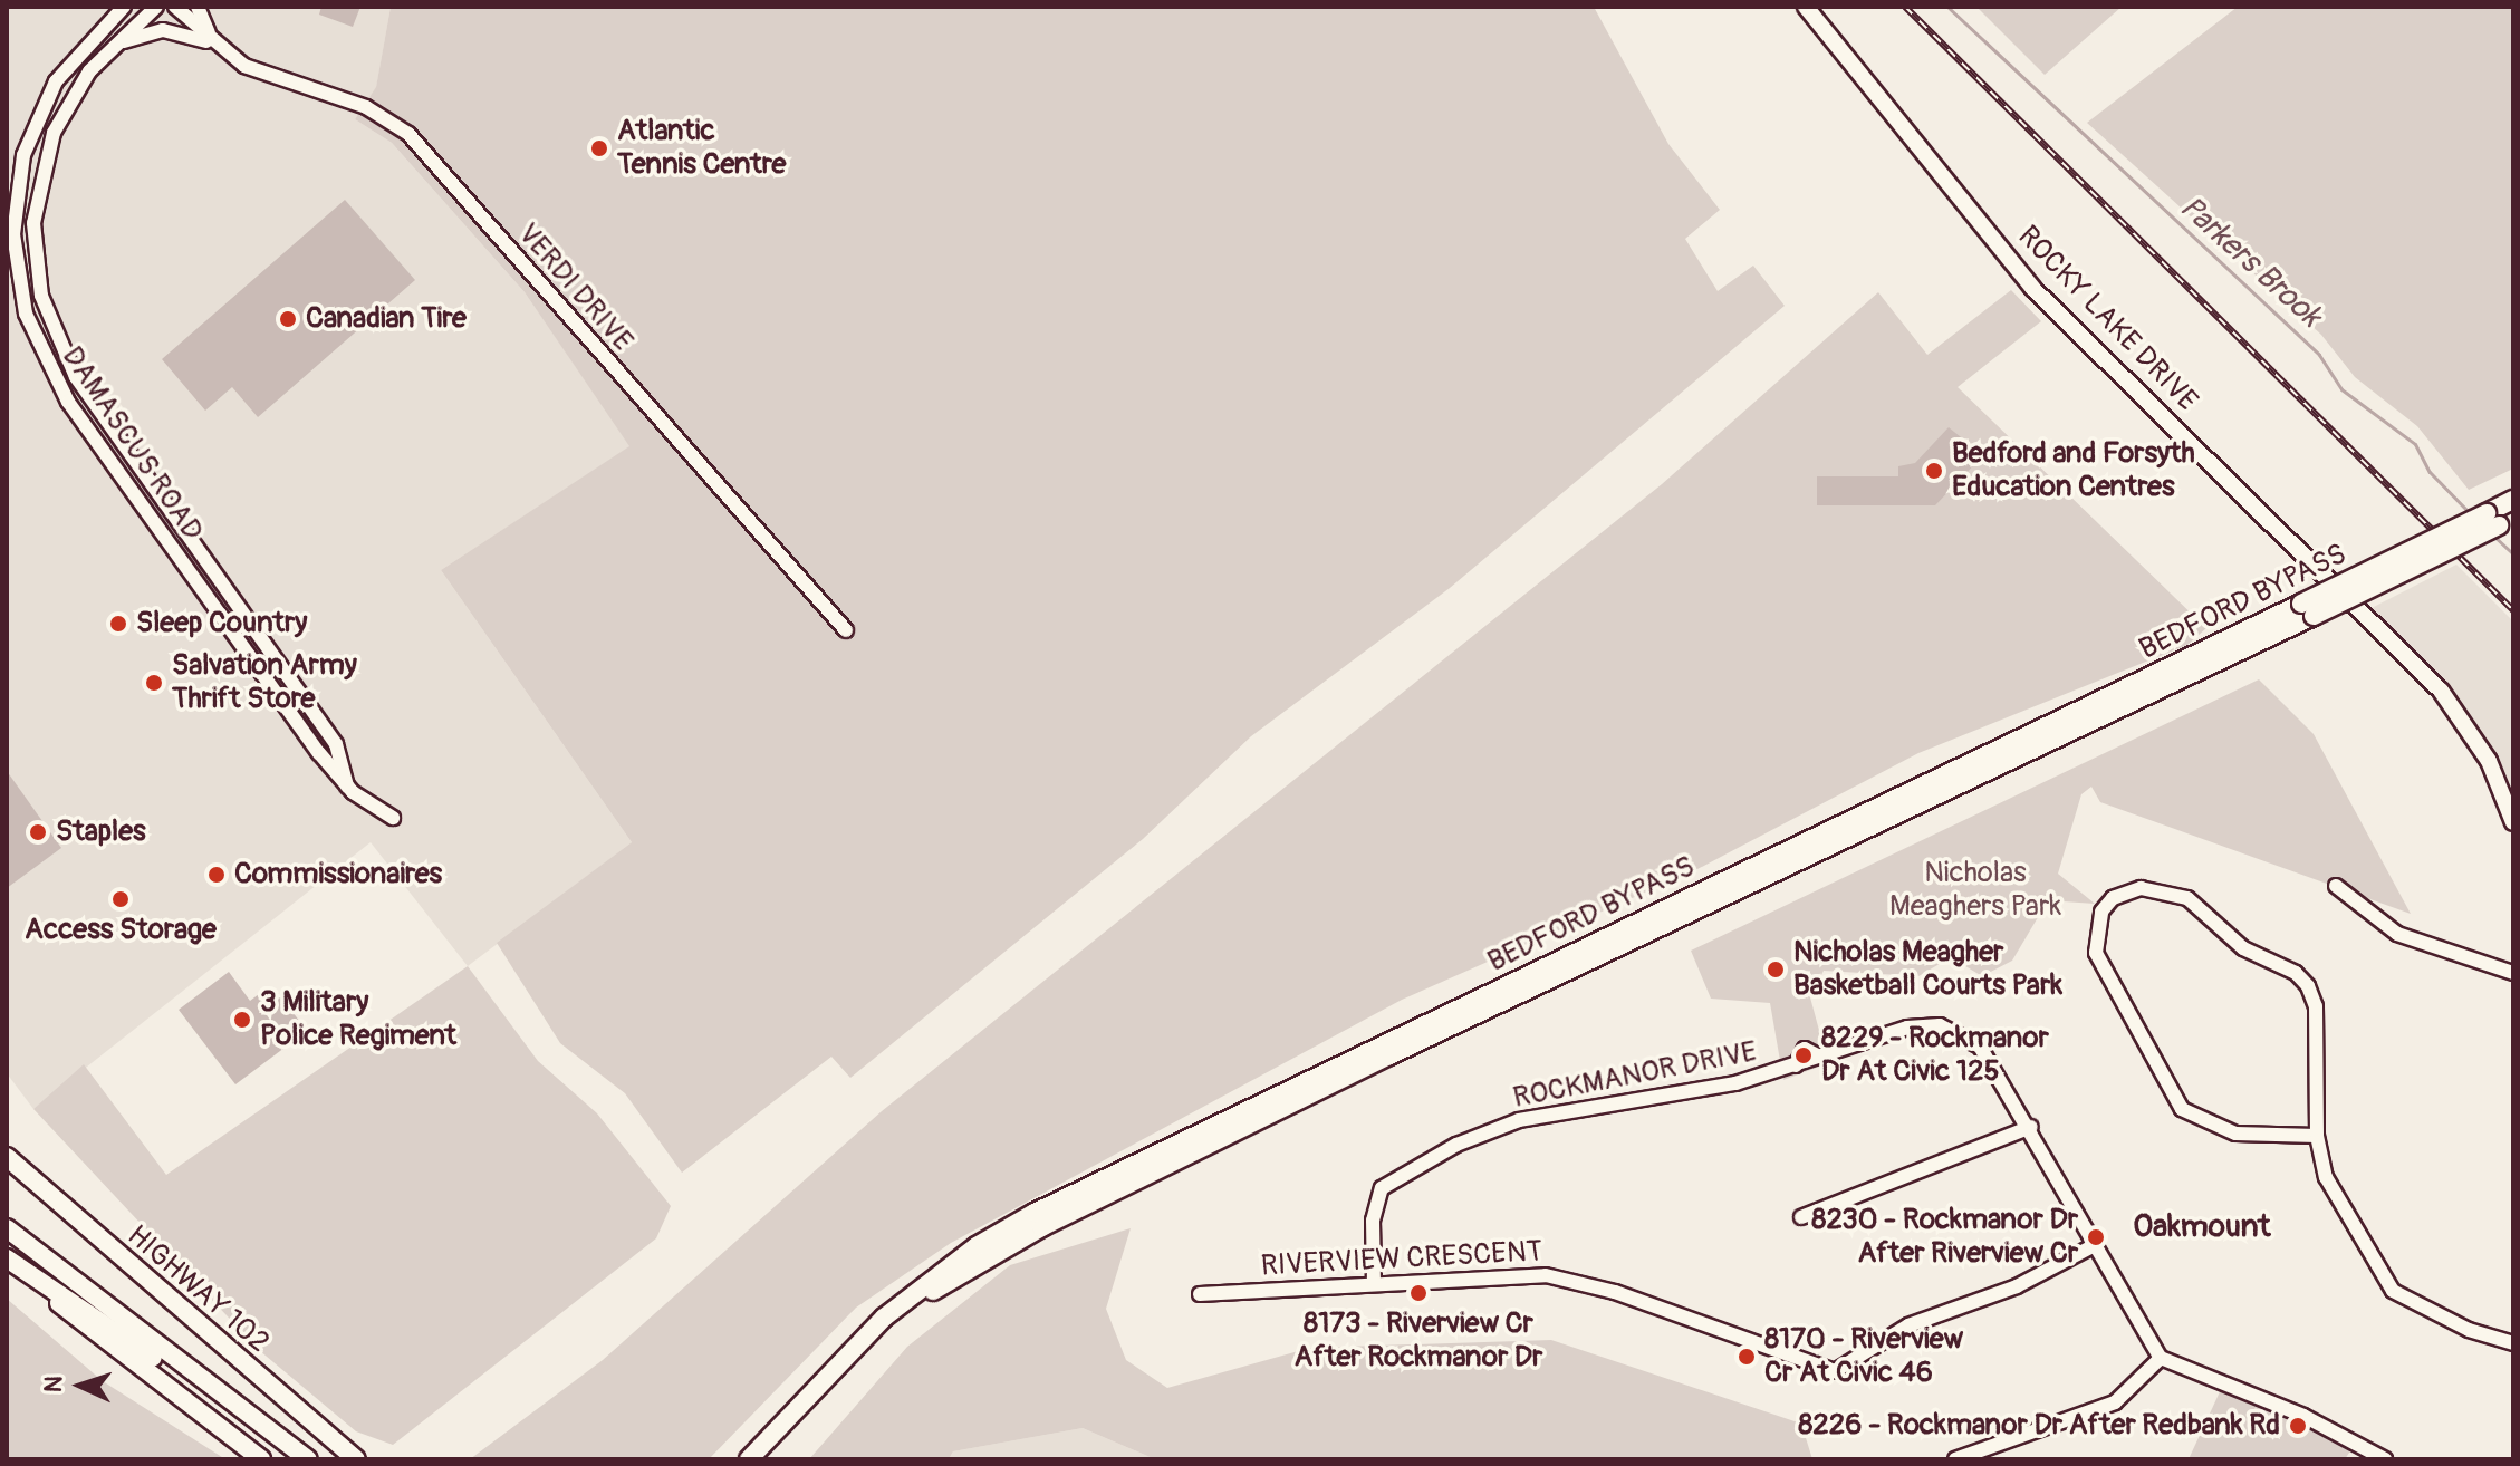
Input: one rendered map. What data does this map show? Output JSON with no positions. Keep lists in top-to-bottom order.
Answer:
{
  "streets": {
    "highway": ["BEDFORD BYPASS", "HIGHWAY 102"],
    "main road": ["ROCKY LAKE DRIVE"],
    "street": [
      "VERDI DRIVE",
      "DAMASCUS ROAD",
      "ROCKMANOR DRIVE",
      "RIVERVIEW CRESCENT"
    ]
  },
  "crossings": [
    ["VERDI DRIVE", "DAMASCUS ROAD"],
    ["ROCKMANOR DRIVE", "RIVERVIEW CRESCENT"]
  ],
  "districts": ["Oakmount"],
  "water": ["Parkers Brook"],
  "parks": ["Nicholas Meaghers Park"],
  "places": [
    "Atlantic Tennis Centre",
    "Canadian Tire",
    "Bedford and Forsyth Education Centres",
    "Sleep Country",
    "Salvation Army Thrift Store",
    "Staples",
    "Commissionaires",
    "Access Storage",
    "Nicholas Meagher Basketball Courts Park",
    "3 Military Police Regiment",
    "8229 - Rockmanor Dr At Civic 125",
    "8230 - Rockmanor Dr After Riverview Cr",
    "8173 - Riverview Cr After Rockmanor Dr",
    "8170 - Riverview Cr At Civic 46",
    "8226 - Rockmanor Dr After Redbank Rd"
  ],
  "north": "left"
}
